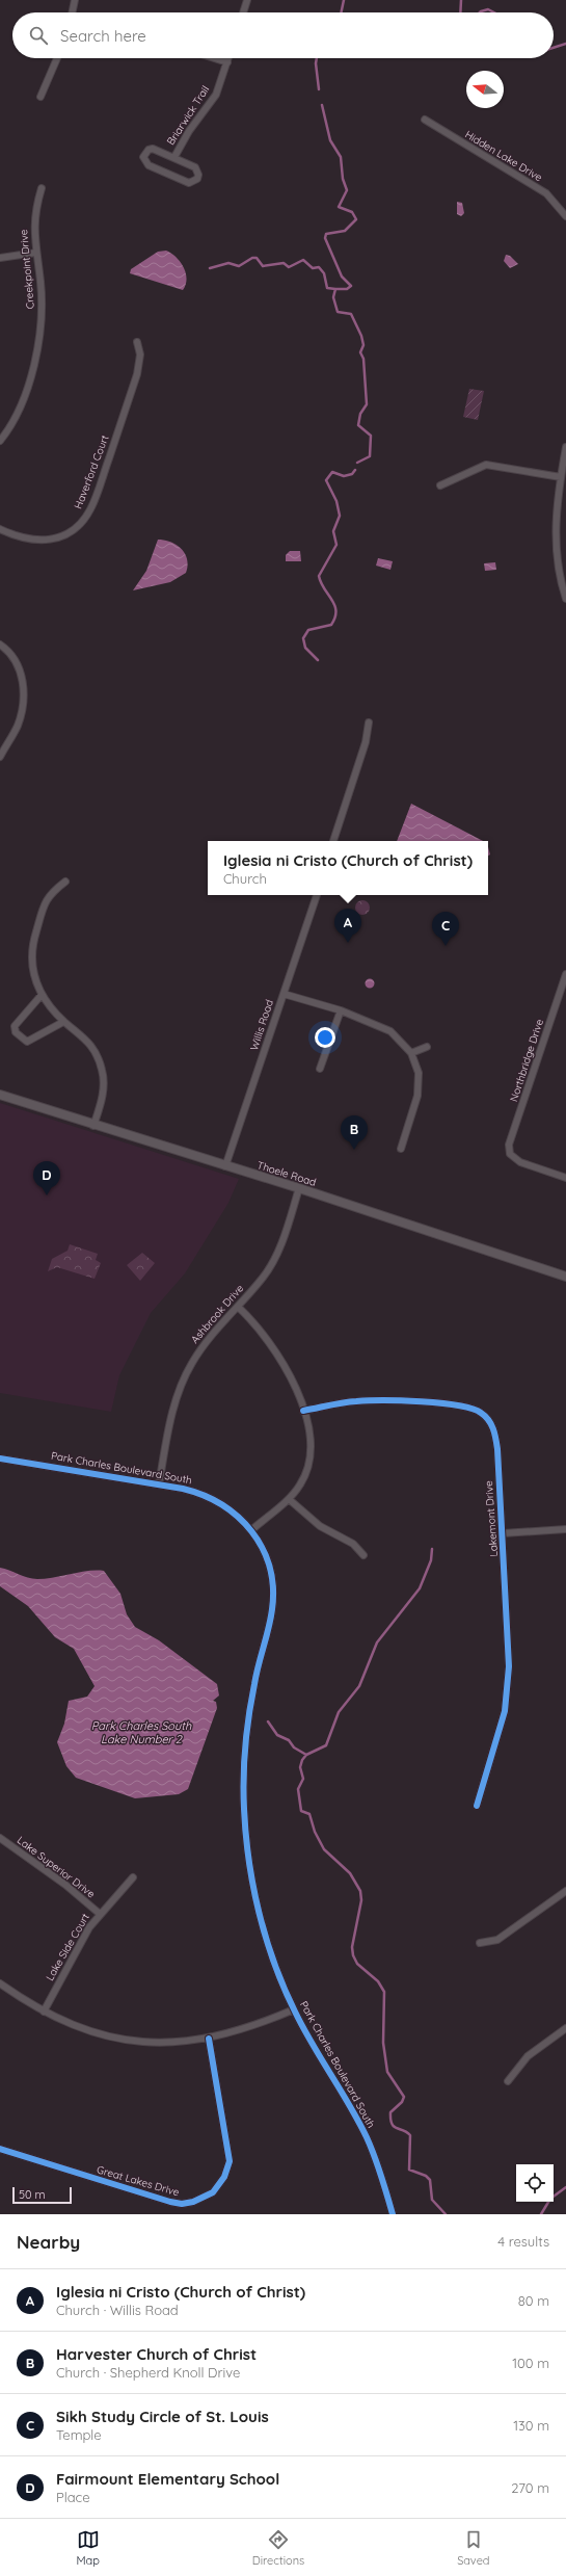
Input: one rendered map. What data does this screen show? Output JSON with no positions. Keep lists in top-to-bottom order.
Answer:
{
  "streets": {
    "main road": ["Thoele Road"],
    "street": [
      "Briarwick Trail",
      "Hidden Lake Drive",
      "Creekpoint Drive",
      "Haverford Court",
      "Willis Road",
      "Northbridge Drive",
      "Ashbrook Drive",
      "Park Charles Boulevard South",
      "Lakemont Drive",
      "Lake Superior Drive",
      "Lake Side Court",
      "Great Lakes Drive"
    ]
  },
  "crossings": [
    ["Willis Road", "Thoele Road"],
    ["Thoele Road", "Ashbrook Drive"],
    ["Ashbrook Drive", "Park Charles Boulevard South"],
    ["Lake Superior Drive", "Lake Side Court"]
  ],
  "water": ["Park Charles South Lake Number 2"],
  "scale_bar": "50 m",
  "north": "left",
  "page": {
    "search": "Search here",
    "popup": ["Iglesia ni Cristo (Church of Christ)", "Church"],
    "pins": [
      "A",
      "C",
      "B",
      "D"
    ],
    "scale": "50 m",
    "heading": ["Nearby", "4 results"],
    "list": [
      {
        "mark": "A",
        "name": "Iglesia ni Cristo (Church of Christ)",
        "note": "Church · Willis Road",
        "value": "80 m"
      },
      {
        "mark": "B",
        "name": "Harvester Church of Christ",
        "note": "Church · Shepherd Knoll Drive",
        "value": "100 m"
      },
      {
        "mark": "C",
        "name": "Sikh Study Circle of St. Louis",
        "note": "Temple",
        "value": "130 m"
      },
      {
        "mark": "D",
        "name": "Fairmount Elementary School",
        "note": "Place",
        "value": "270 m"
      }
    ],
    "nav": ["Map", "Directions", "Saved"]
  }
}
